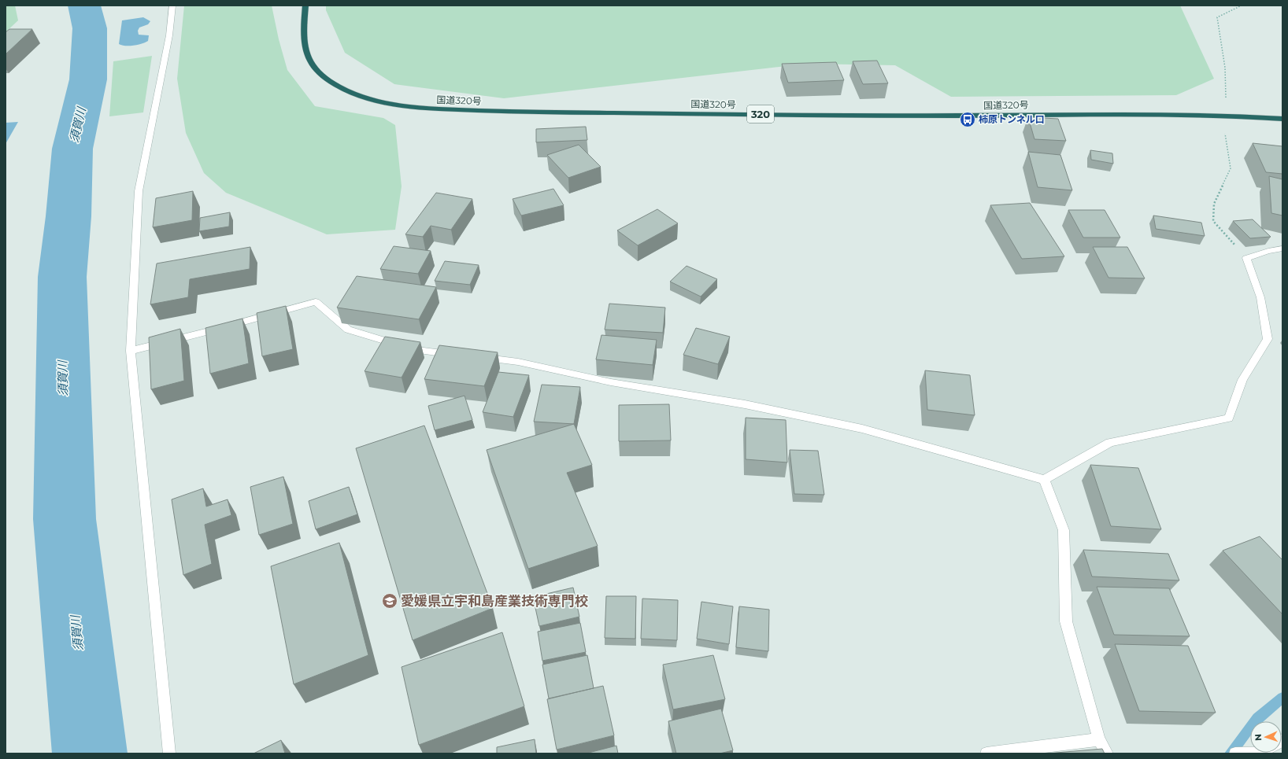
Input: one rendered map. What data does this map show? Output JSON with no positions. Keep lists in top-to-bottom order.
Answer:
{
  "streets": {
    "highway": ["国道320号", "320"]
  },
  "water": ["須賀川"],
  "places": {
    "bus stop": ["柿原トンネル口"],
    "school or university": ["愛媛県立宇和島産業技術専門校"]
  },
  "north": "left"
}
